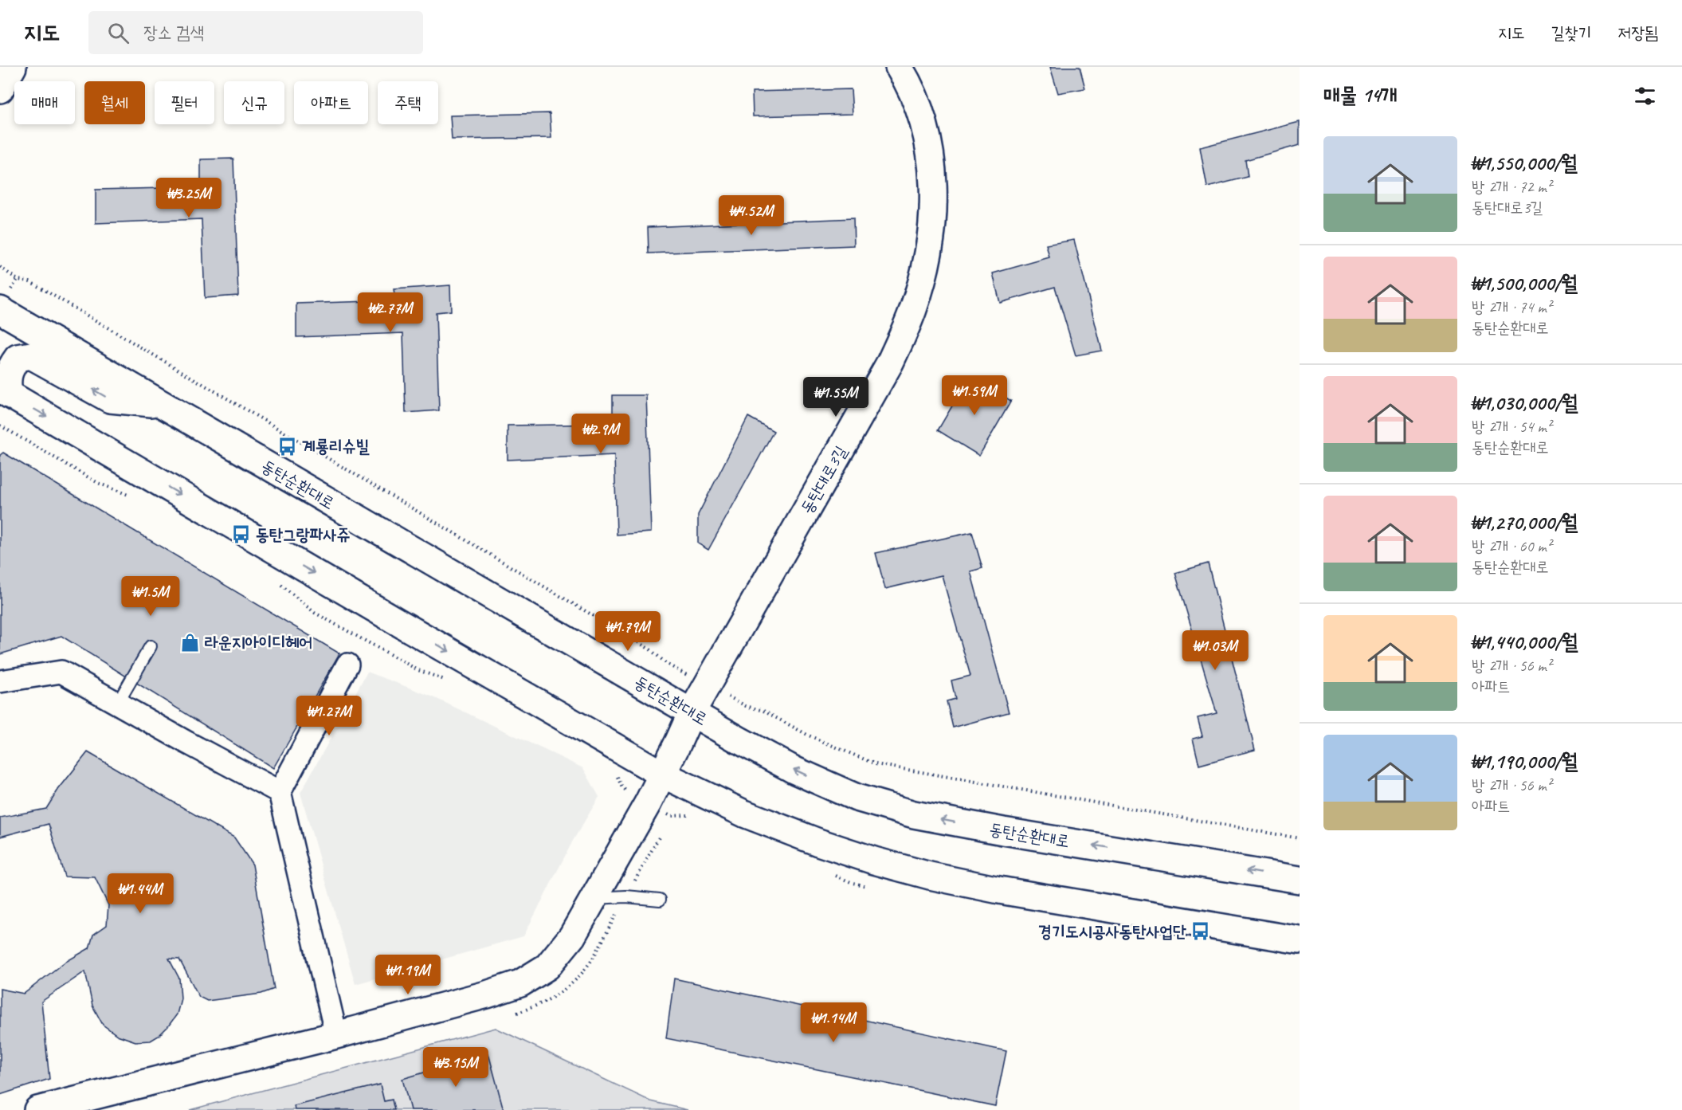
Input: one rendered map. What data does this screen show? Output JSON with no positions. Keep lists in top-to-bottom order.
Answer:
{
  "streets": {
    "main road": ["동탄대로3길", "동탄순환대로"]
  },
  "crossings": [
    ["동탄대로3길", "동탄순환대로"]
  ],
  "places": {
    "bus stop": ["계룡리슈빌", "동탄그랑파사쥬", "경기도시공사동탄사업단"],
    "shop": ["라운지아이디헤어"]
  },
  "page": {
    "header": "지도",
    "search": "장소 검색",
    "nav": ["지도", "길찾기", "저장됨"],
    "heading": "매물 14개",
    "chip": [
      "매매",
      "월세",
      "필터",
      "신규",
      "아파트",
      "주택"
    ],
    "list": [
      {
        "name": "₩1,550,000/월",
        "note": "방 2개 · 72 m² · 동탄대로3길"
      },
      {
        "name": "₩1,500,000/월",
        "note": "방 2개 · 74 m² · 동탄순환대로"
      },
      {
        "name": "₩1,030,000/월",
        "note": "방 2개 · 54 m² · 동탄순환대로"
      },
      {
        "name": "₩1,270,000/월",
        "note": "방 2개 · 60 m² · 동탄순환대로"
      },
      {
        "name": "₩1,440,000/월",
        "note": "방 2개 · 56 m² · 아파트"
      },
      {
        "name": "₩1,190,000/월",
        "note": "방 2개 · 56 m² · 아파트"
      }
    ],
    "price": [
      "₩3.25M",
      "₩4.52M",
      "₩2.77M",
      "₩1.59M",
      "₩1.55M",
      "₩2.9M",
      "₩1.5M",
      "₩1.79M",
      "₩1.03M",
      "₩1.27M",
      "₩1.44M",
      "₩1.19M",
      "₩1.14M",
      "₩3.15M"
    ]
  }
}
